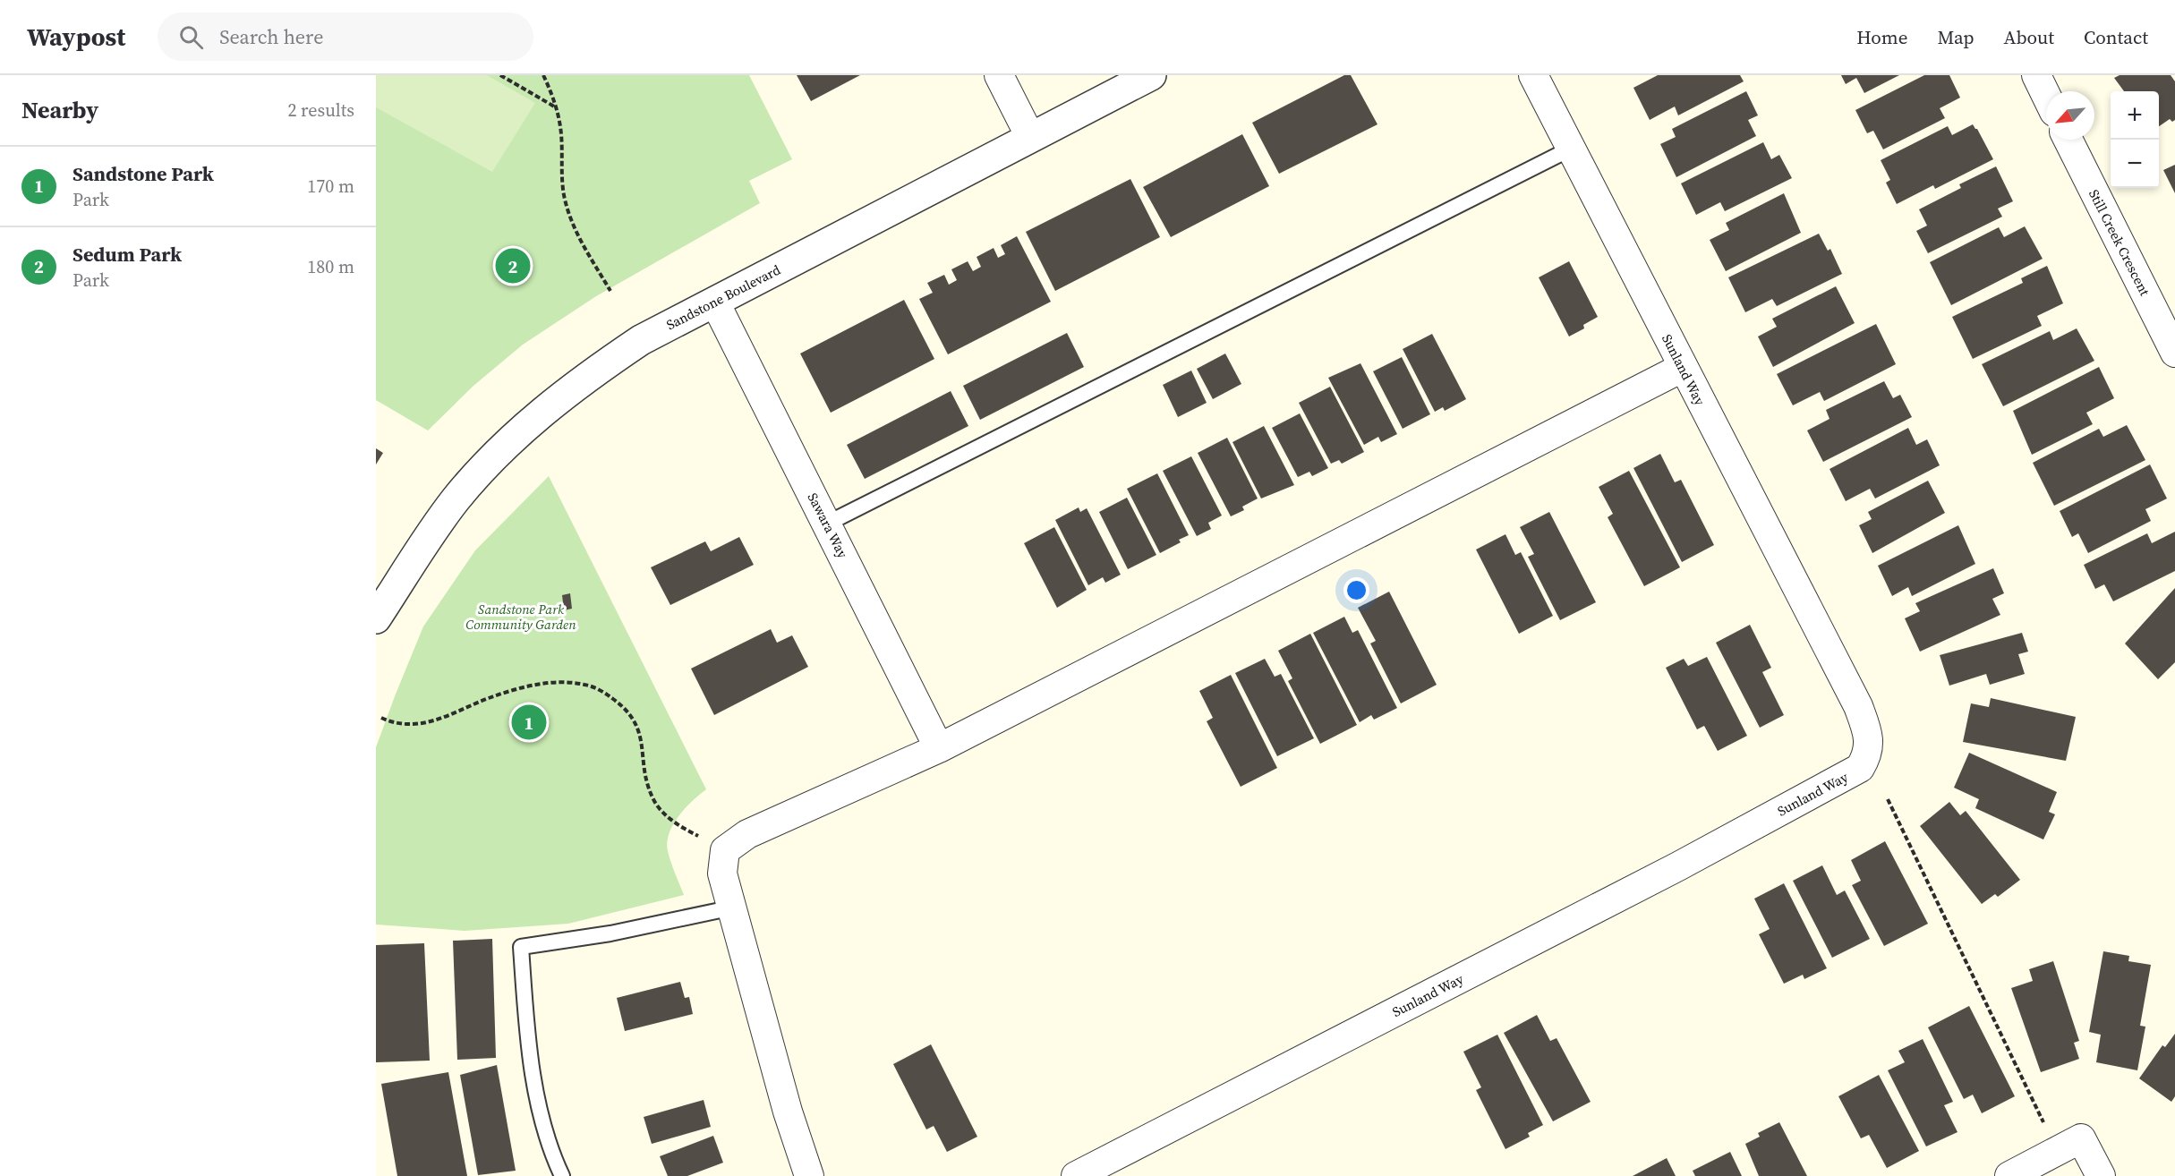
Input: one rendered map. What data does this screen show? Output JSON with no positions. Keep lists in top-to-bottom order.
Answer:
{
  "streets": {
    "street": [
      "Still Creek Crescent",
      "Sandstone Boulevard",
      "Sunland Way",
      "Sawara Way"
    ]
  },
  "crossings": [
    ["Sandstone Boulevard", "Sawara Way"]
  ],
  "parks": ["Sandstone Park Community Garden"],
  "north": "bottom left",
  "page": {
    "header": "Waypost",
    "search": "Search here",
    "nav": [
      "Home",
      "Map",
      "About",
      "Contact"
    ],
    "heading": ["Nearby", "2 results"],
    "map_buttons": ["+", "−"],
    "list": [
      {
        "mark": "1",
        "name": "Sandstone Park",
        "note": "Park",
        "value": "170 m"
      },
      {
        "mark": "2",
        "name": "Sedum Park",
        "note": "Park",
        "value": "180 m"
      }
    ],
    "pins": ["2", "1"]
  }
}
